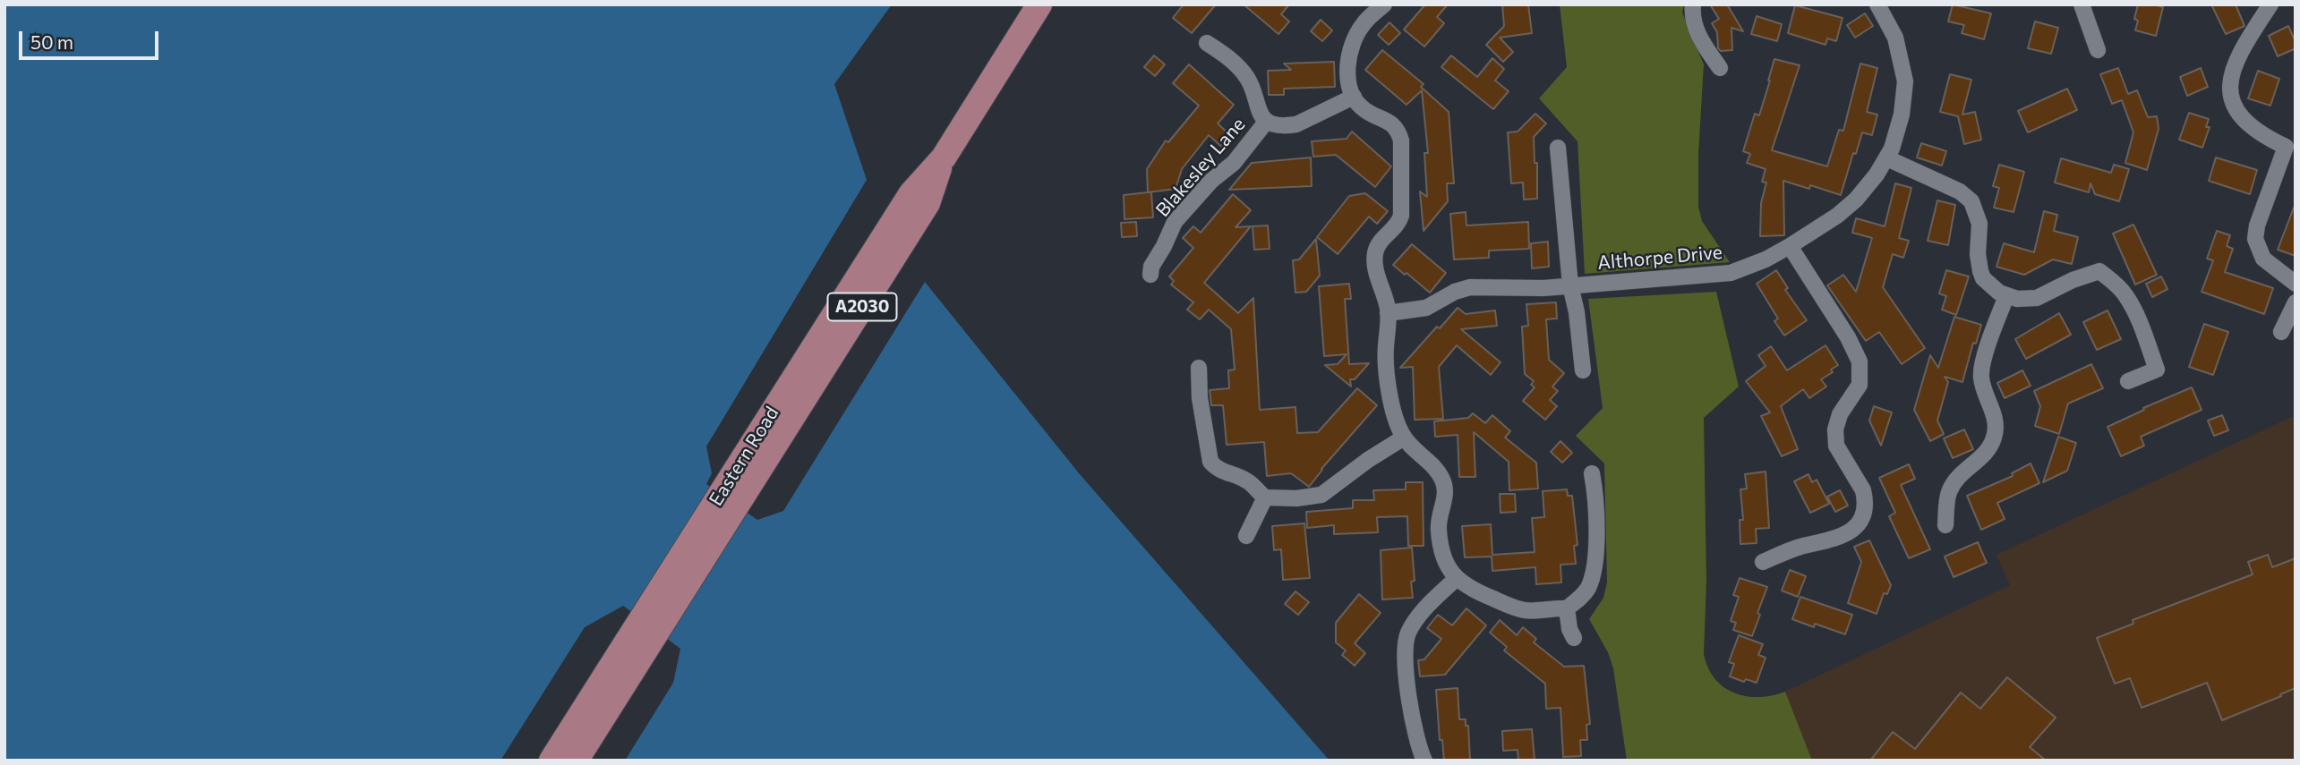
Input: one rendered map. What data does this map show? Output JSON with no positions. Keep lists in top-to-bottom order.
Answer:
{
  "streets": {
    "main road": ["A2030", "Eastern Road"],
    "street": ["Blakesley Lane", "Althorpe Drive"]
  },
  "scale_bar": "50 m"
}
